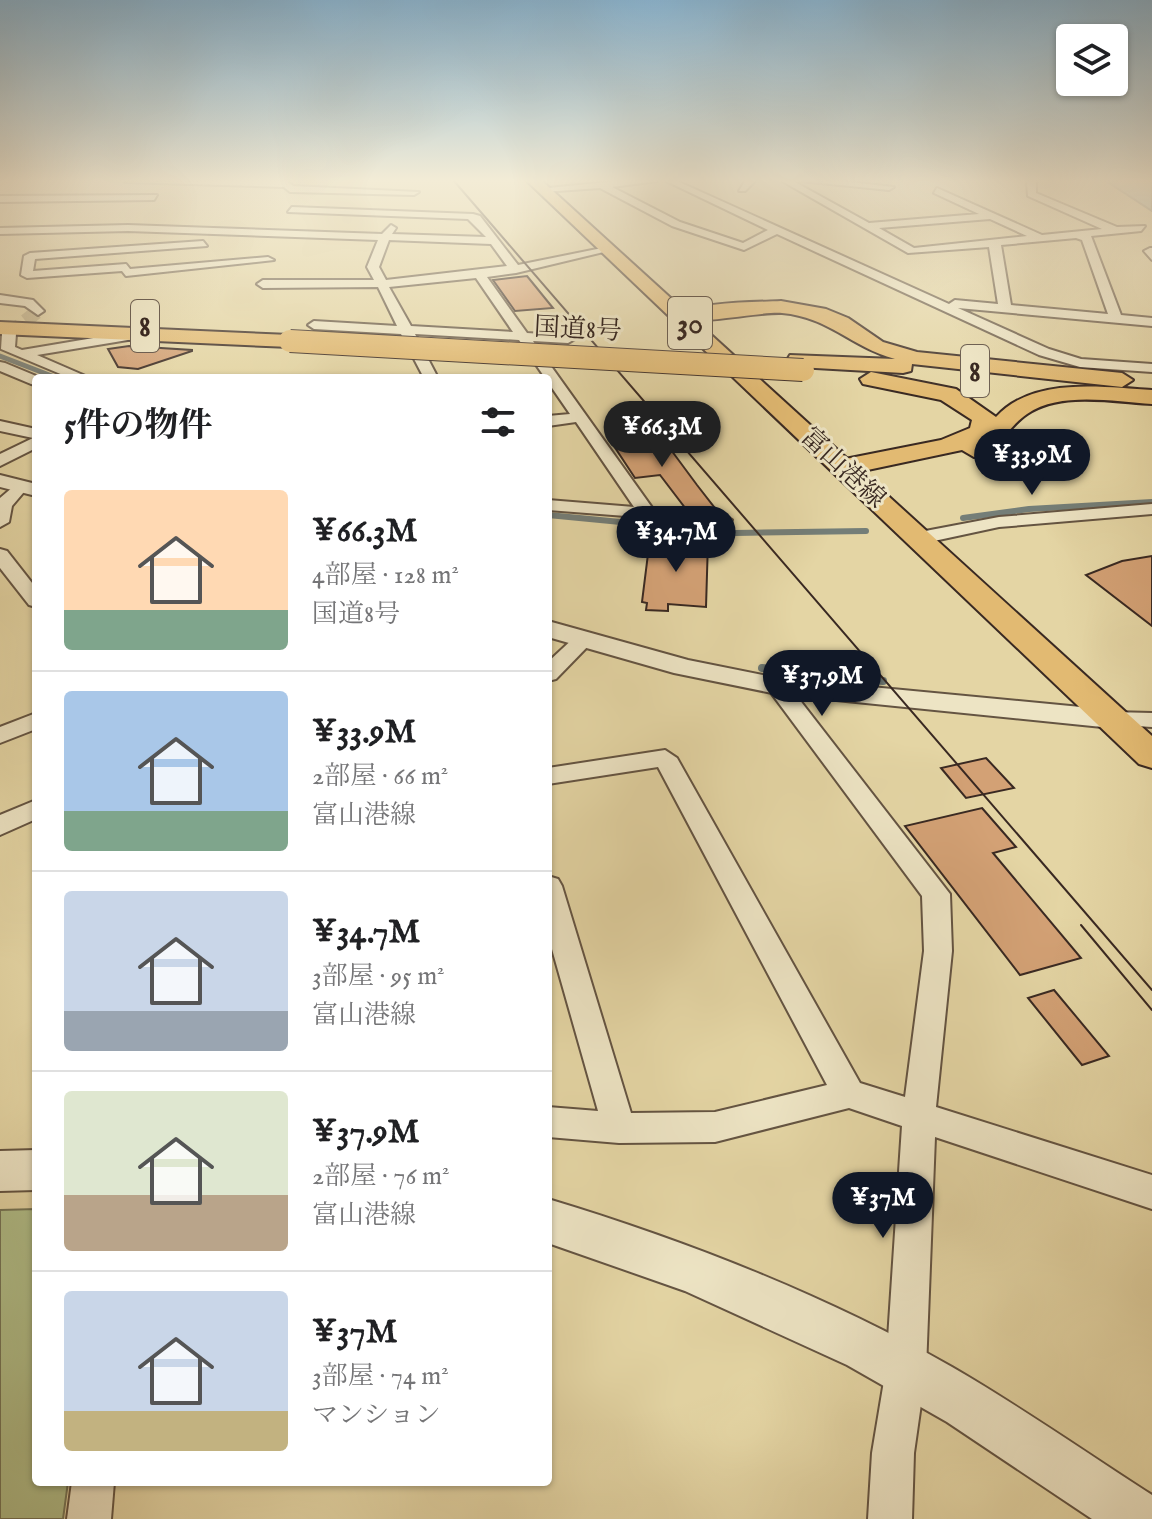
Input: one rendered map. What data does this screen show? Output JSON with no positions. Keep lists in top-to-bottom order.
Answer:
{
  "streets": {
    "highway": ["8", "国道8号"],
    "main road": ["30", "富山港線"]
  },
  "crossings": [
    ["8", "国道8号"]
  ],
  "page": {
    "heading": "5件の物件",
    "price": [
      "¥66.3M",
      "¥33.9M",
      "¥34.7M",
      "¥37.9M",
      "¥37M"
    ],
    "list": [
      {
        "name": "¥66.3M",
        "note": "4部屋 · 128 m² · 国道8号"
      },
      {
        "name": "¥33.9M",
        "note": "2部屋 · 66 m² · 富山港線"
      },
      {
        "name": "¥34.7M",
        "note": "3部屋 · 95 m² · 富山港線"
      },
      {
        "name": "¥37.9M",
        "note": "2部屋 · 76 m² · 富山港線"
      },
      {
        "name": "¥37M",
        "note": "3部屋 · 74 m² · マンション"
      }
    ]
  }
}
